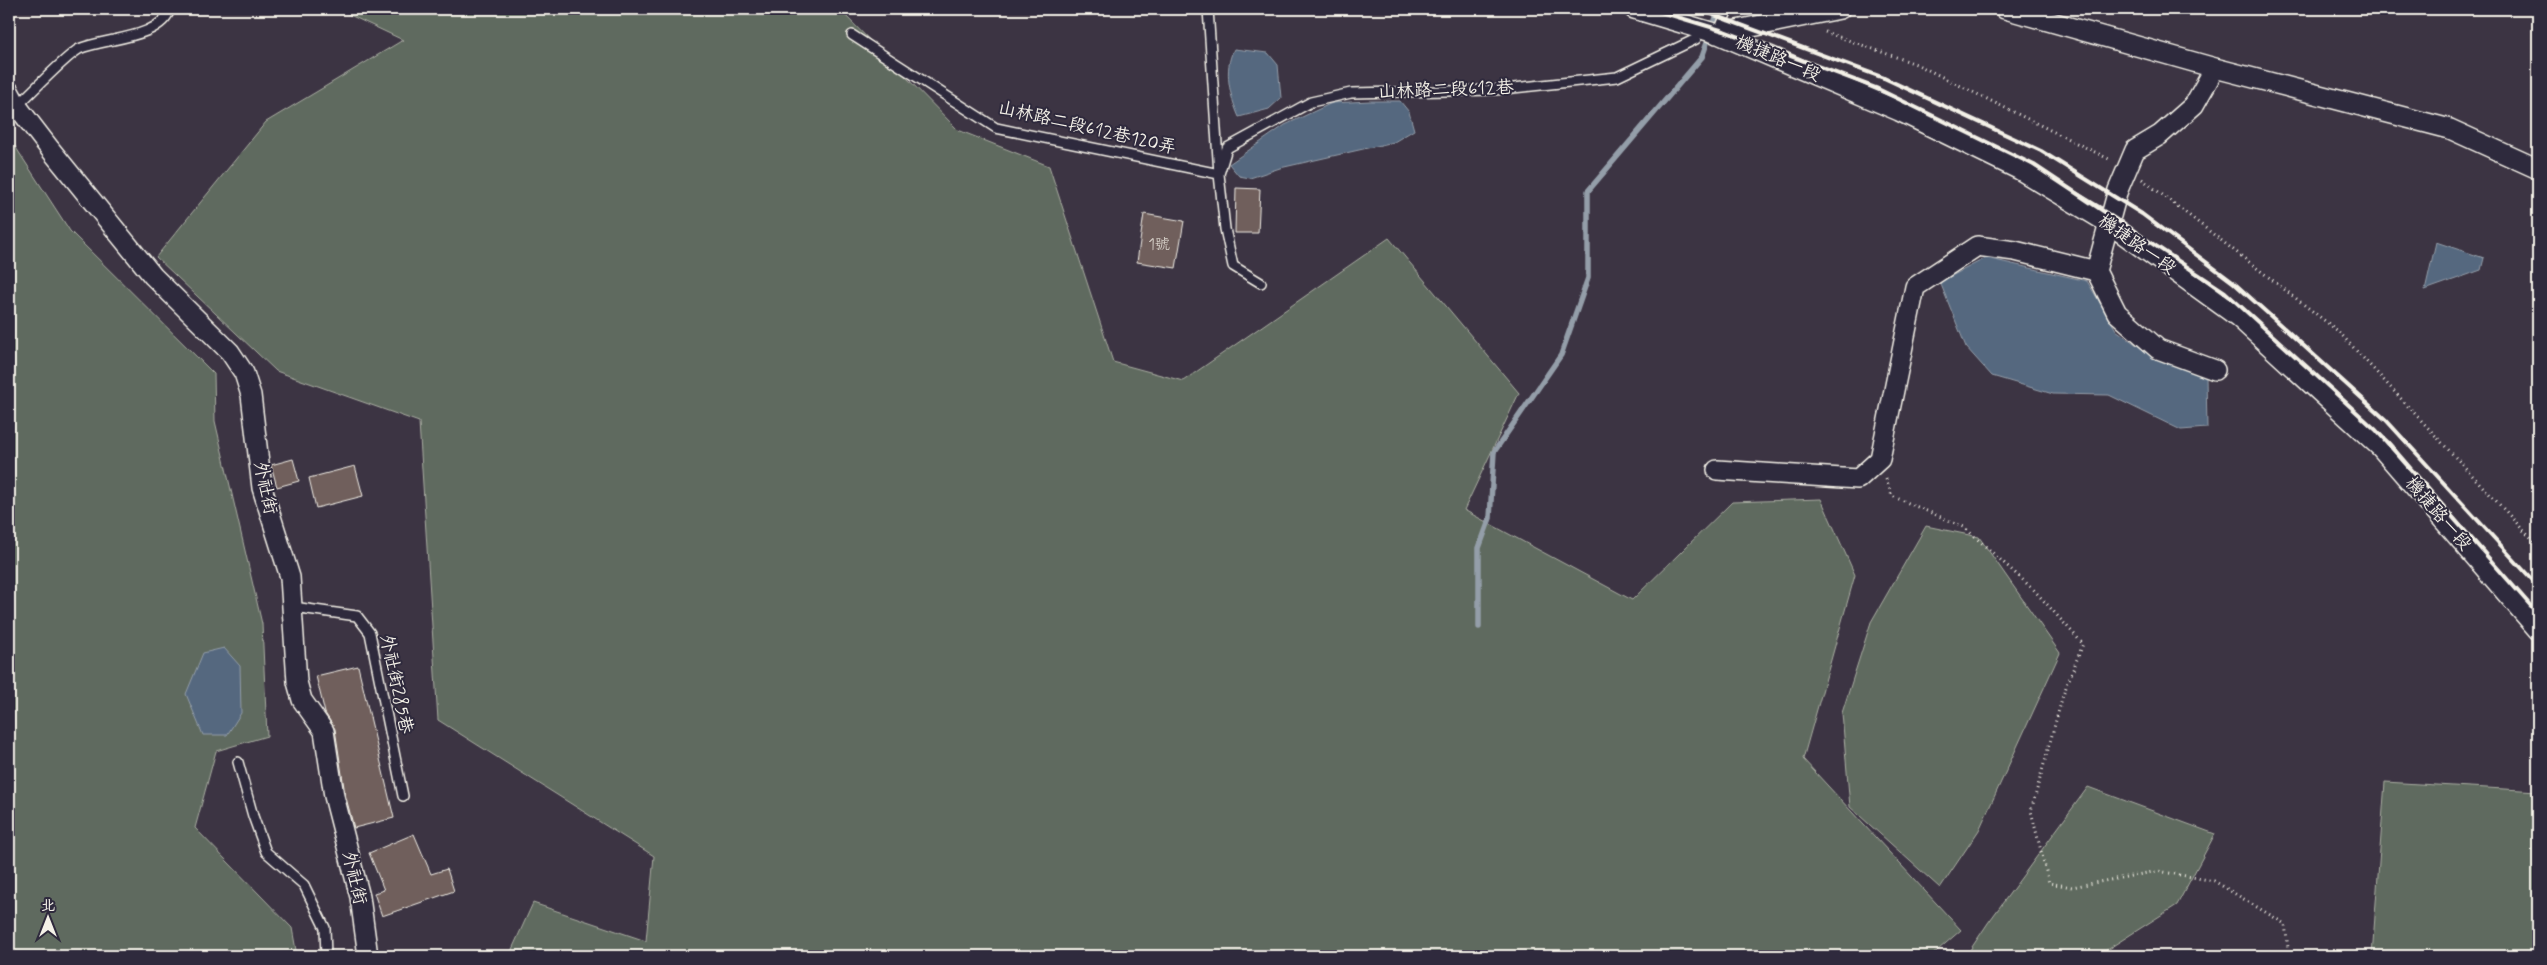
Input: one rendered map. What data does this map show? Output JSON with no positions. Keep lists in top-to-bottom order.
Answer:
{
  "streets": {
    "street": ["機捷路一段", "外社街"],
    "lane": ["山林路二段612巷", "山林路二段612巷120弄", "外社街285巷"]
  },
  "crossings": [
    ["機捷路一段", "山林路二段612巷"],
    ["山林路二段612巷", "山林路二段612巷120弄"],
    ["外社街", "外社街285巷"]
  ],
  "house_numbers": ["1號"],
  "north": "top"
}
